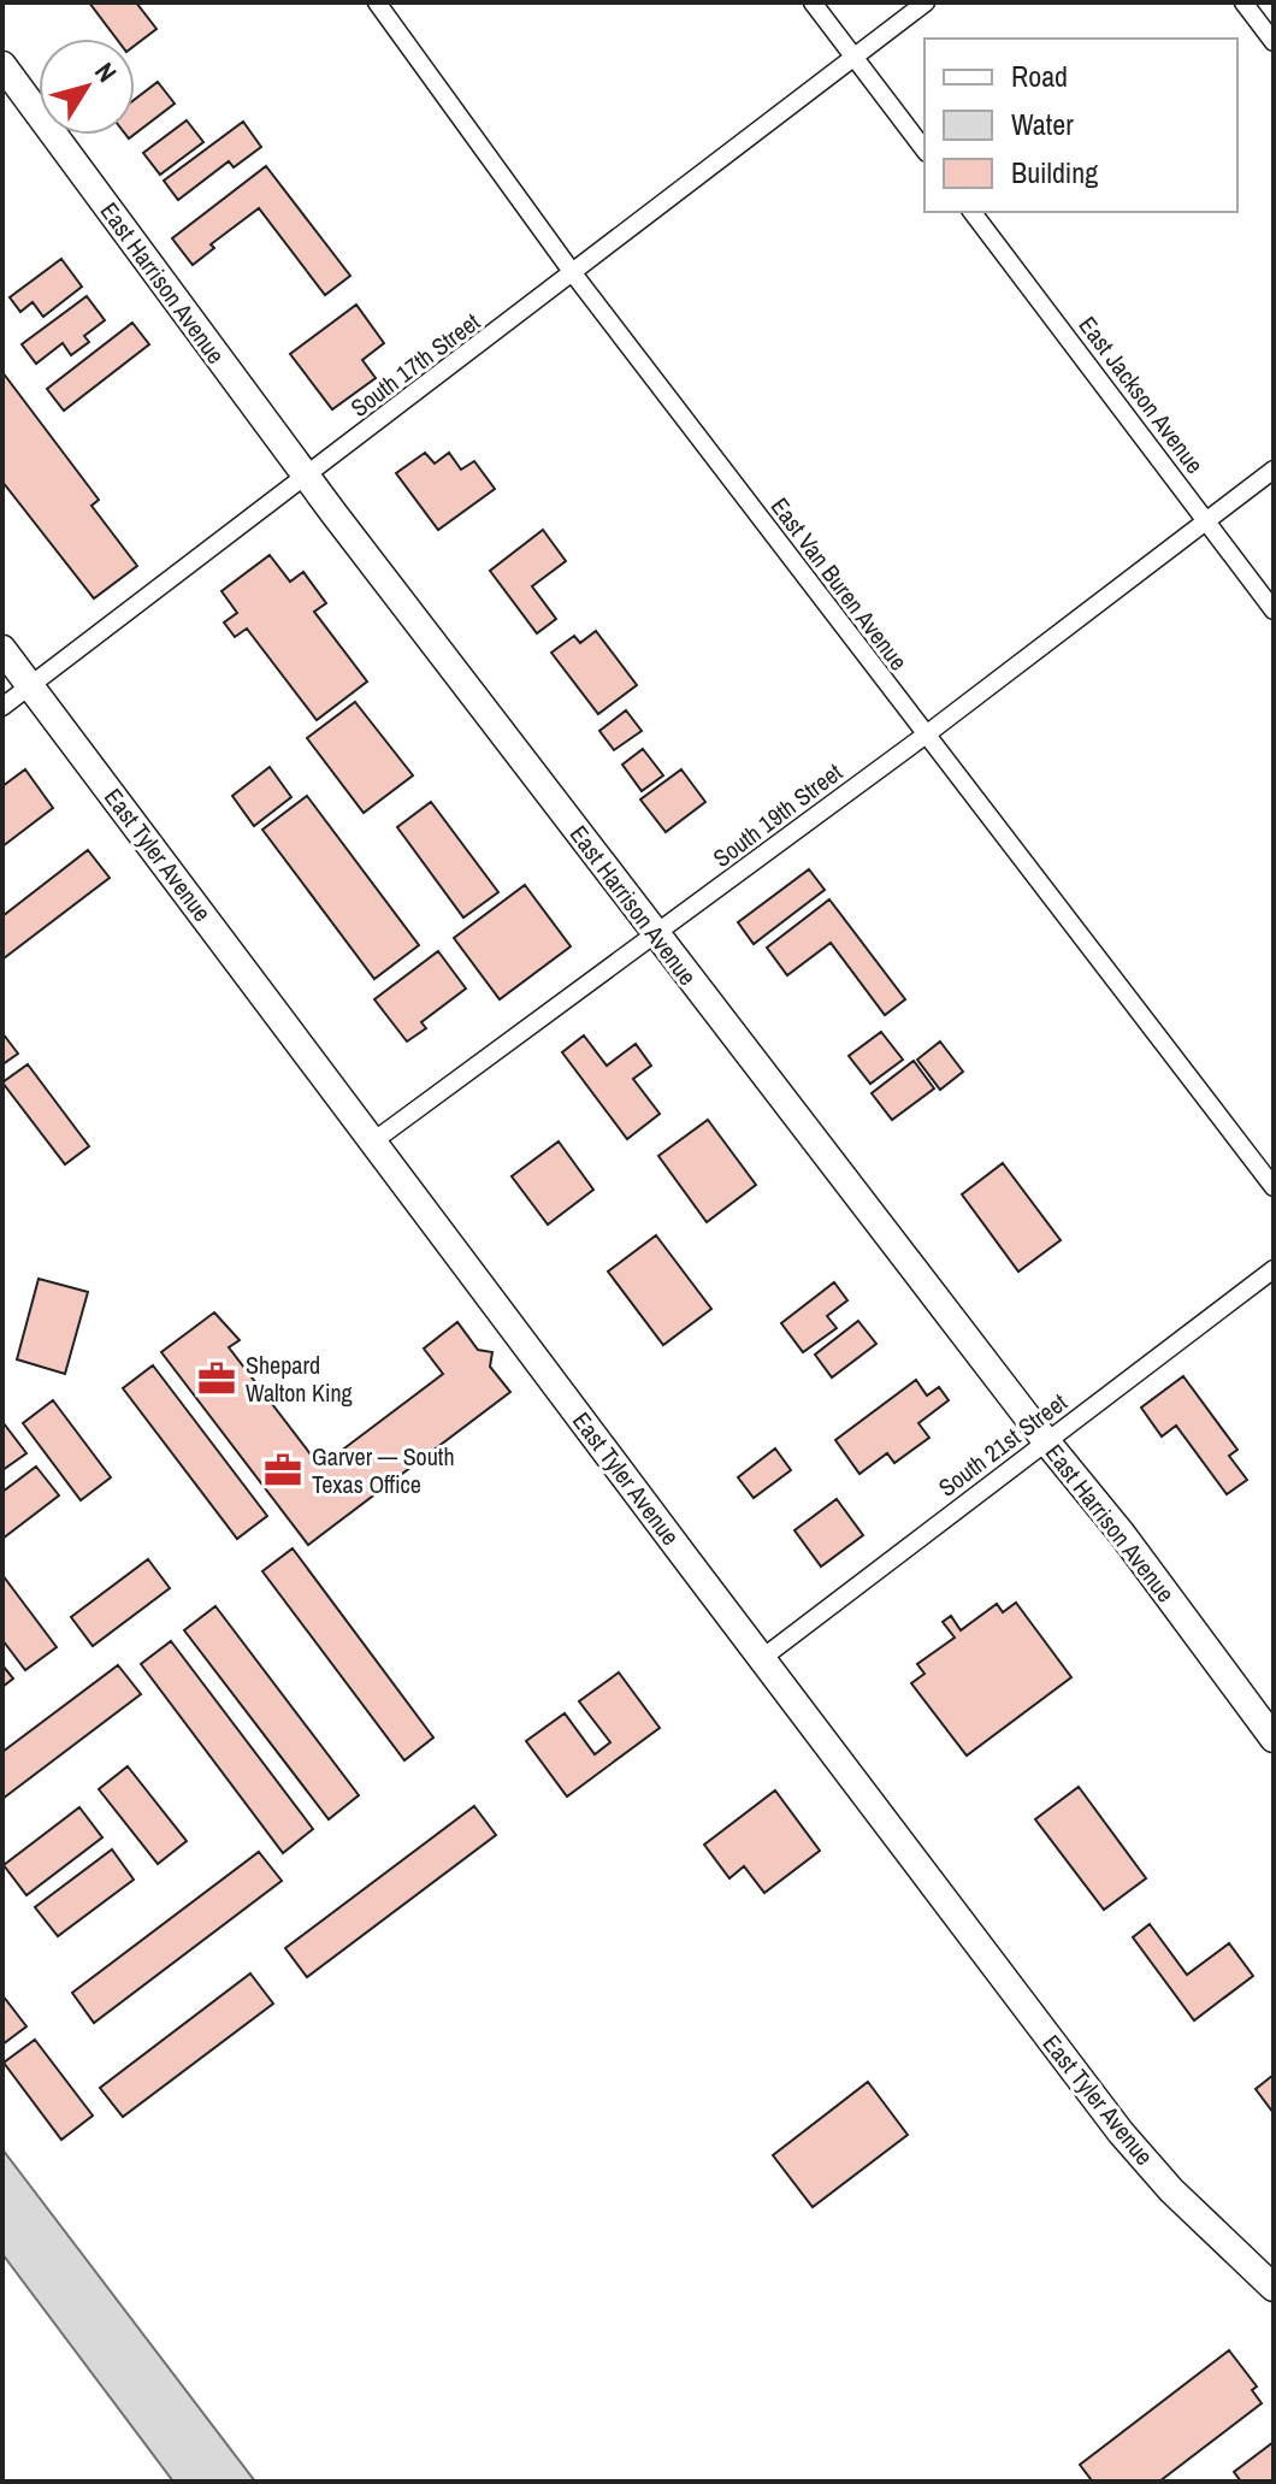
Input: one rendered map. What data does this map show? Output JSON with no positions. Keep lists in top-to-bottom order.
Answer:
{
  "streets": {
    "main road": ["East Harrison Avenue", "East Tyler Avenue"],
    "street": [
      "South 17th Street",
      "East Jackson Avenue",
      "East Van Buren Avenue",
      "South 19th Street",
      "South 21st Street"
    ]
  },
  "crossings": [
    ["East Harrison Avenue", "South 17th Street"],
    ["East Harrison Avenue", "South 19th Street"],
    ["East Harrison Avenue", "South 21st Street"],
    ["South 17th Street", "East Van Buren Avenue"],
    ["South 17th Street", "East Tyler Avenue"],
    ["East Jackson Avenue", "South 19th Street"],
    ["East Van Buren Avenue", "South 19th Street"],
    ["South 19th Street", "East Tyler Avenue"],
    ["East Tyler Avenue", "South 21st Street"]
  ],
  "places": {
    "office": ["Shepard Walton King", "Garver — South Texas Office"]
  },
  "legend": ["Road", "Water", "Building"],
  "north": "top right"
}
